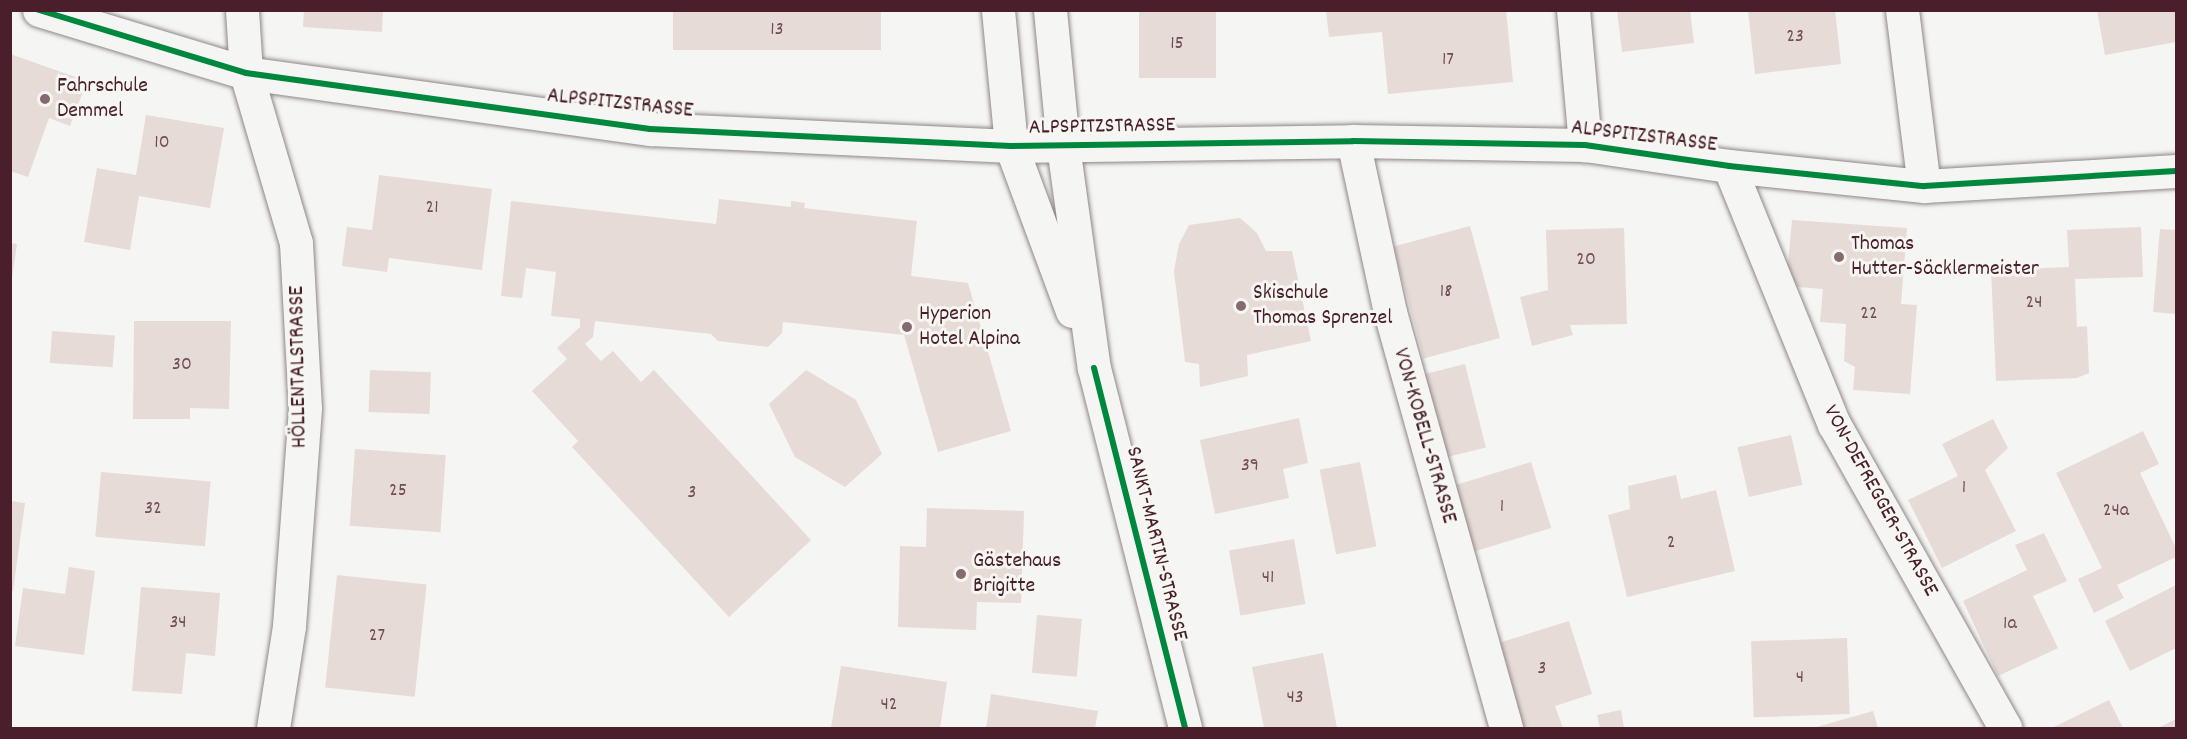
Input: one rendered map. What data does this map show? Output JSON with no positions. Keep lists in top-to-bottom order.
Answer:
{
  "streets": {
    "street": [
      "ALPSPITZSTRASSE",
      "HÖLLENTALSTRASSE",
      "VON-KOBELL-STRASSE",
      "VON-DEFREGGER-STRASSE",
      "SANKT-MARTIN-STRASSE"
    ]
  },
  "crossings": [
    ["ALPSPITZSTRASSE", "HÖLLENTALSTRASSE"],
    ["ALPSPITZSTRASSE", "VON-KOBELL-STRASSE"],
    ["ALPSPITZSTRASSE", "VON-DEFREGGER-STRASSE"],
    ["ALPSPITZSTRASSE", "SANKT-MARTIN-STRASSE"]
  ],
  "places": [
    "Fahrschule Demmel",
    "Thomas Hutter-Säcklermeister",
    "Skischule Thomas Sprenzel",
    "Hyperion Hotel Alpina",
    "Gästehaus Brigitte"
  ],
  "house_numbers": [
    "13",
    "23",
    "15",
    "17",
    "10",
    "21",
    "20",
    "18",
    "24",
    "22",
    "30",
    "39",
    "1",
    "25",
    "3",
    "1",
    "32",
    "24a",
    "2",
    "41",
    "34",
    "1a",
    "27",
    "3",
    "4",
    "43",
    "42"
  ]
}
